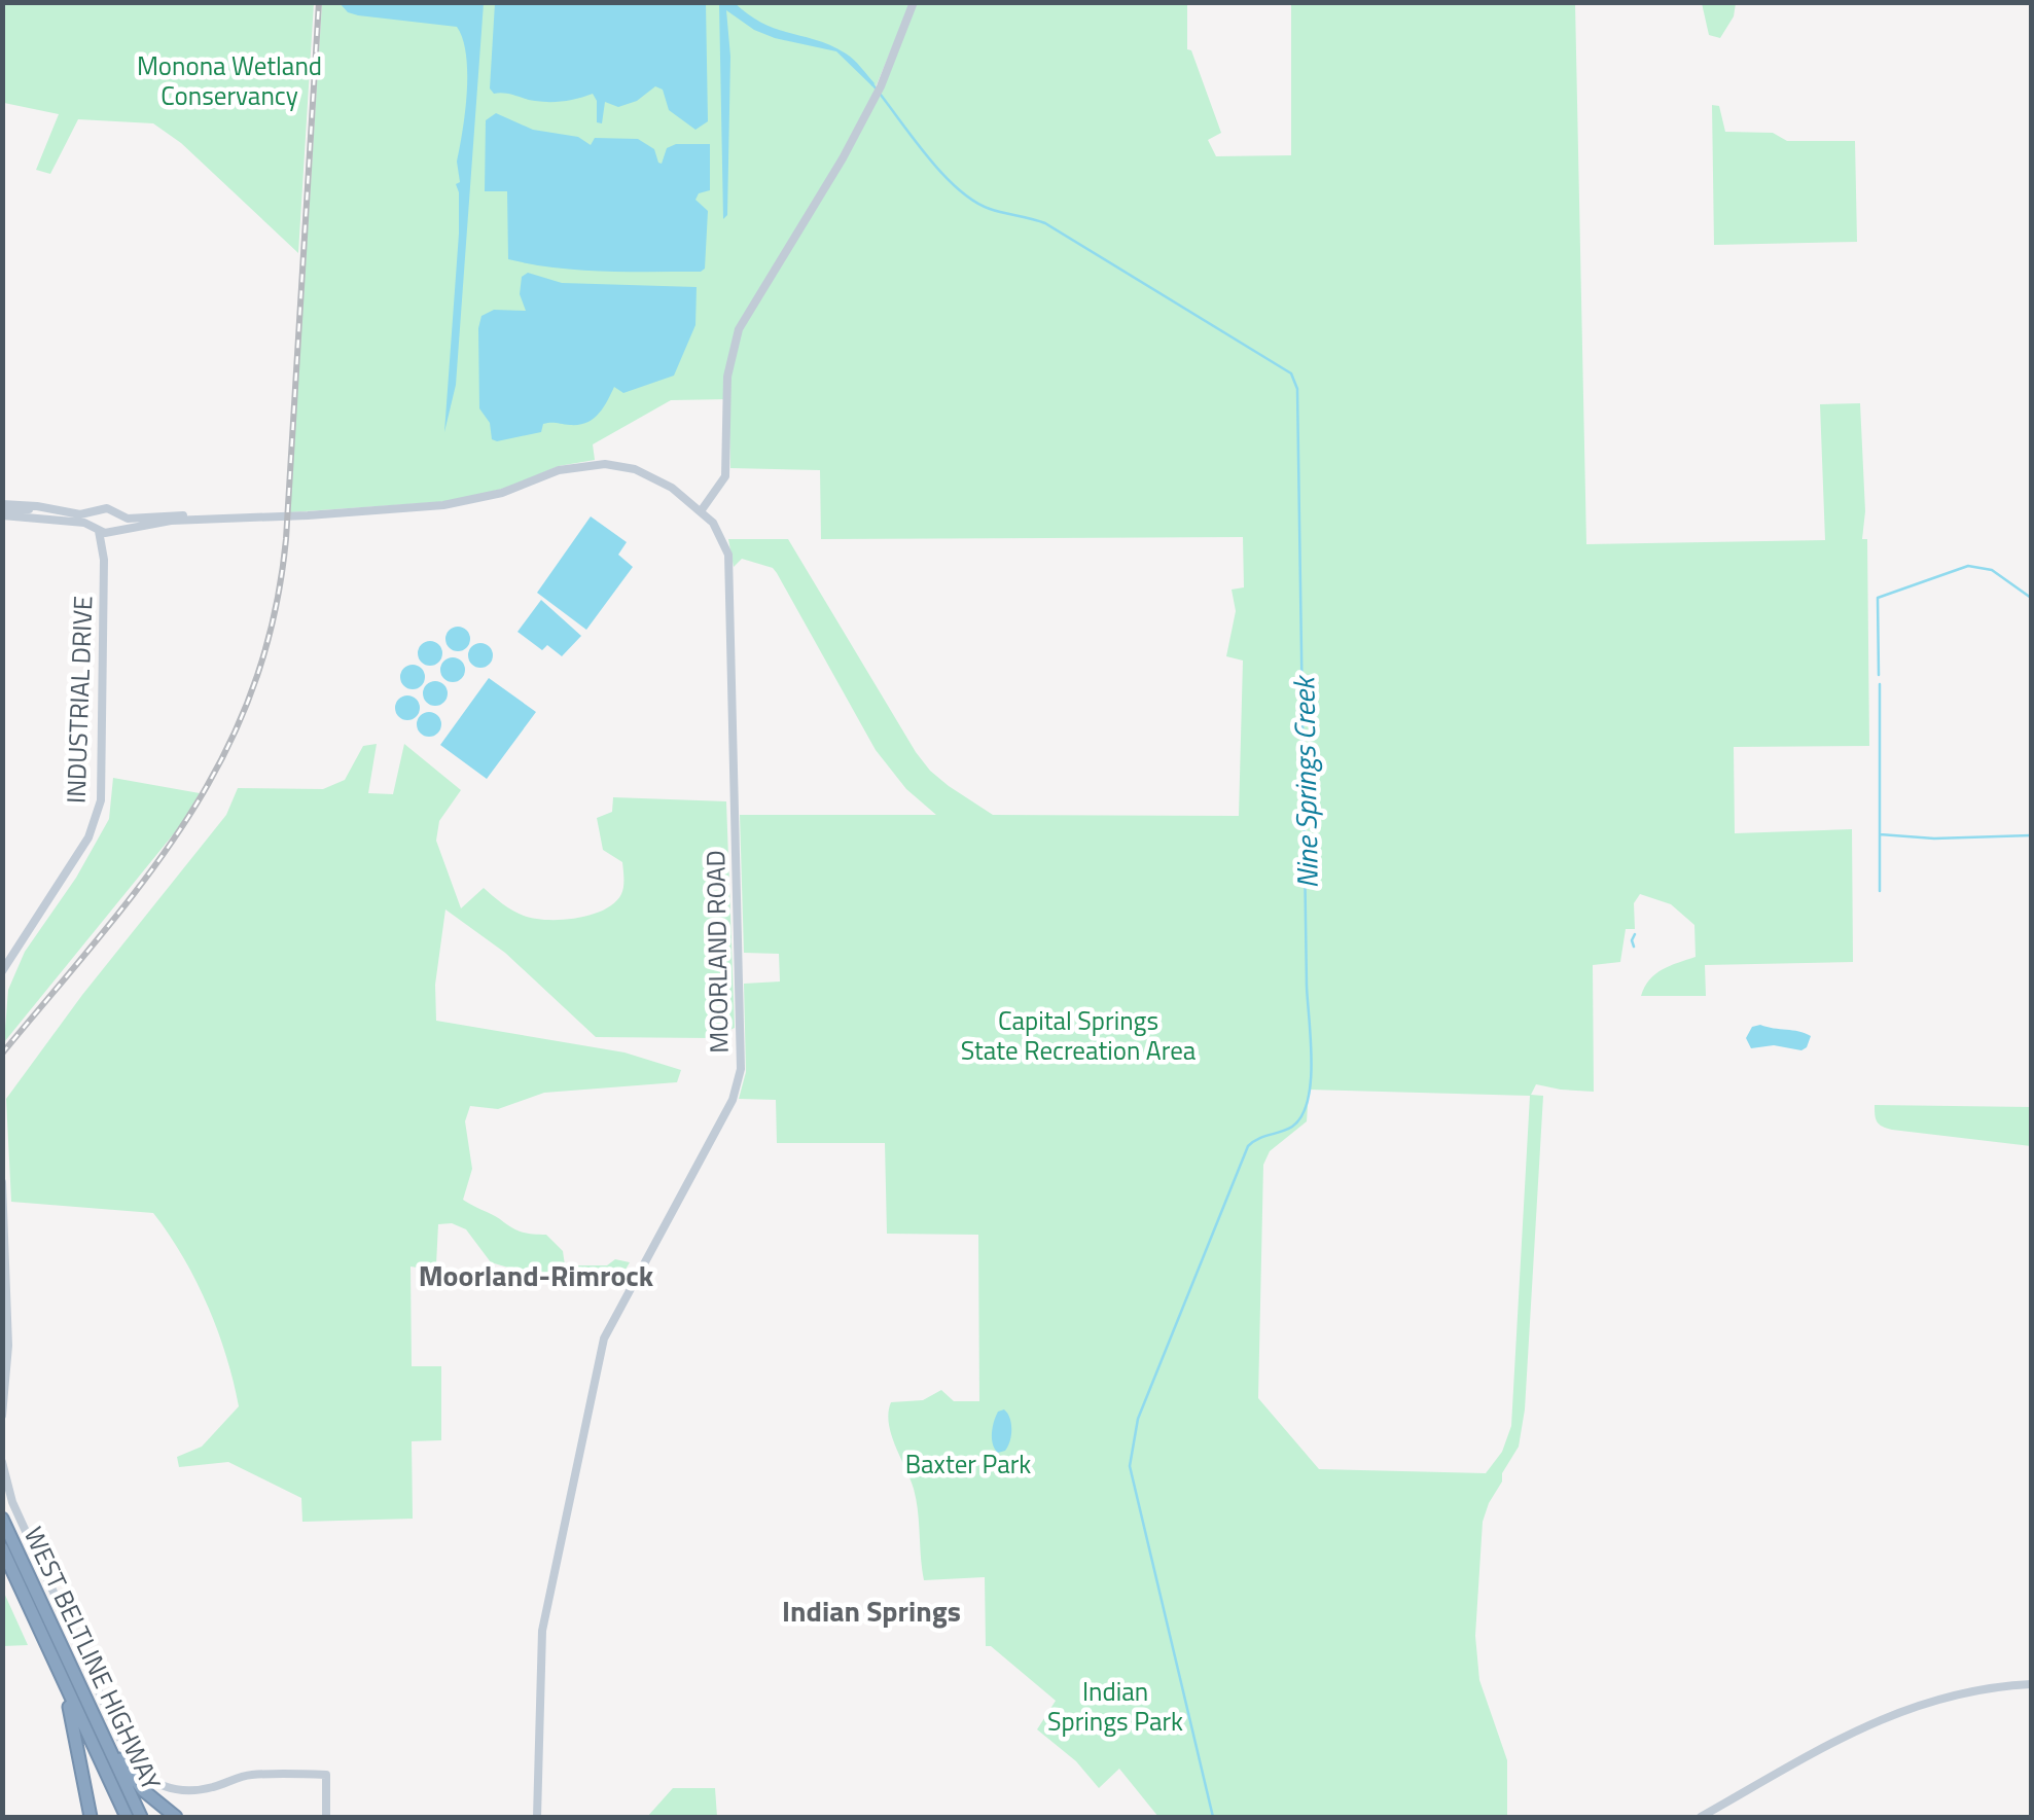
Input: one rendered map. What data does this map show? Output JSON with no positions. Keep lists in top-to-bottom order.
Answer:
{
  "streets": {
    "highway": ["WEST BELTLINE HIGHWAY"],
    "street": ["INDUSTRIAL DRIVE", "MOORLAND ROAD"]
  },
  "districts": ["Moorland-Rimrock", "Indian Springs"],
  "water": ["Nine Springs Creek"],
  "parks": [
    "Monona Wetland Conservancy",
    "Capital Springs State Recreation Area",
    "Baxter Park",
    "Indian Springs Park"
  ]
}
